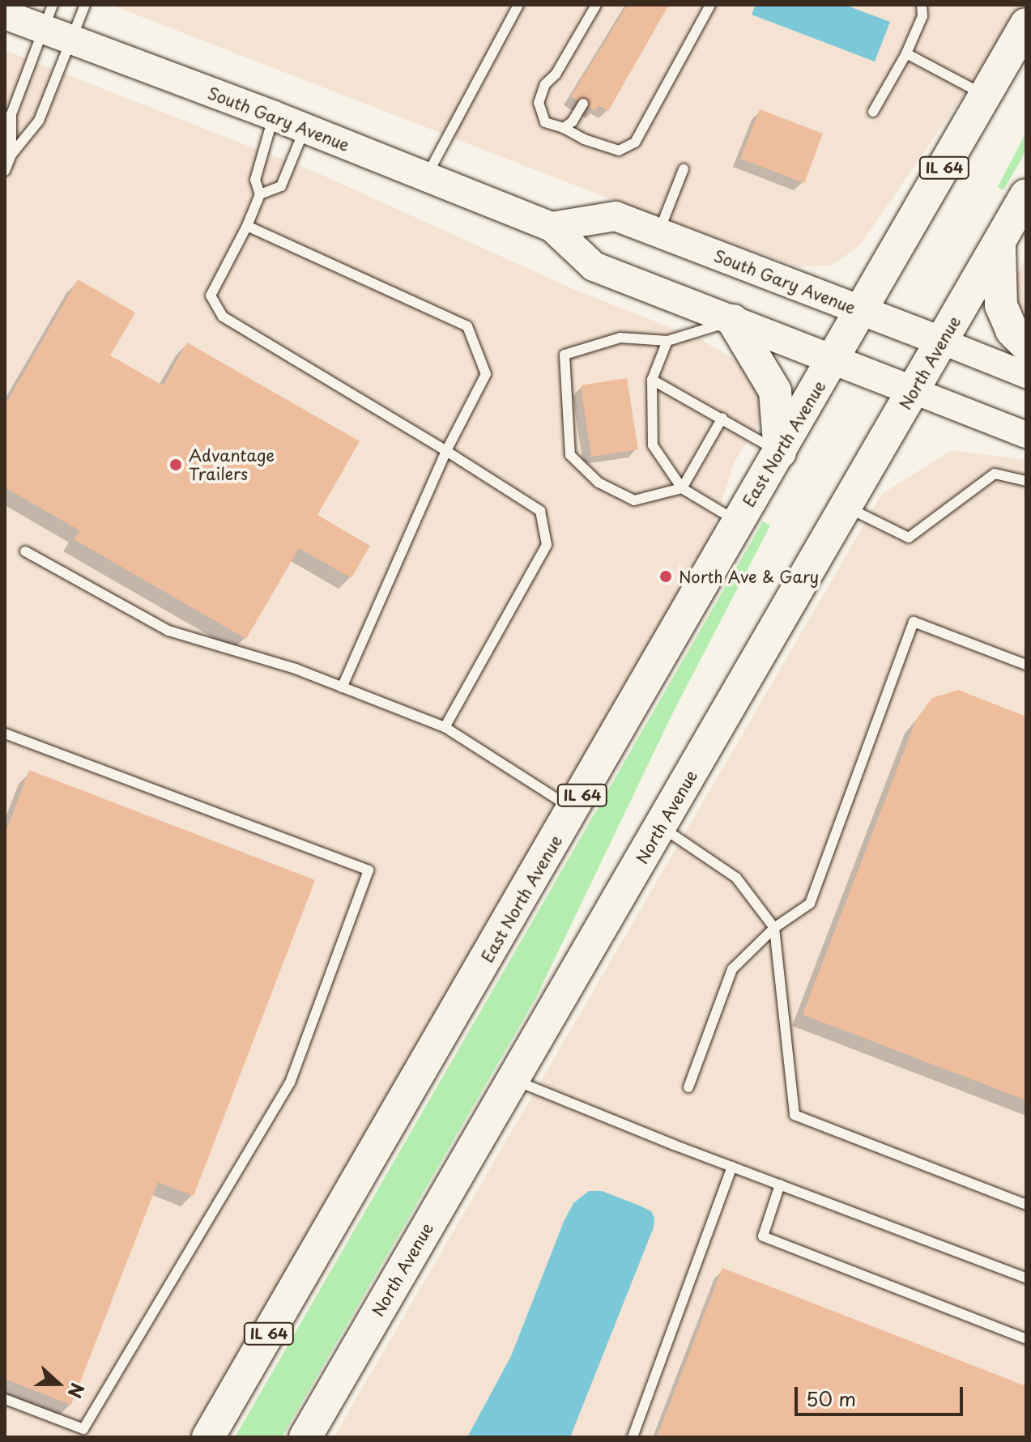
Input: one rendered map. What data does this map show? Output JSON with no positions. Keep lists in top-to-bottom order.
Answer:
{
  "streets": {
    "main road": [
      "South Gary Avenue",
      "IL 64",
      "North Avenue",
      "East North Avenue"
    ]
  },
  "crossings": [
    ["South Gary Avenue", "IL 64"],
    ["South Gary Avenue", "North Avenue"],
    ["South Gary Avenue", "East North Avenue"],
    ["IL 64", "East North Avenue"]
  ],
  "places": ["Advantage Trailers", "North Ave & Gary"],
  "scale_bar": "50 m",
  "north": "right"
}
